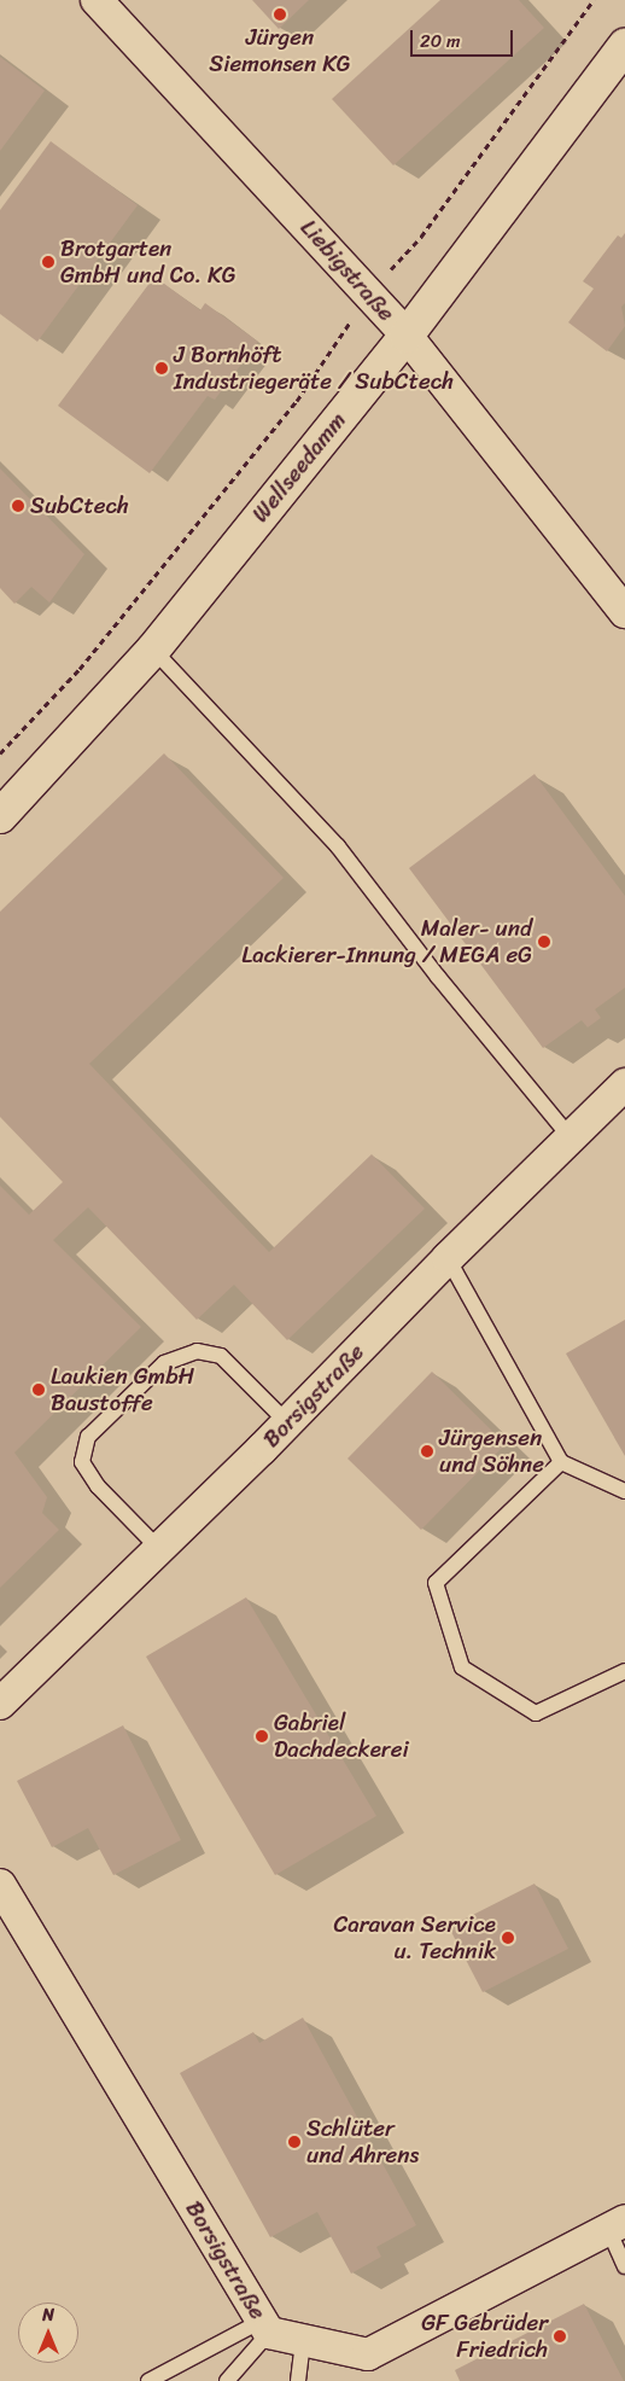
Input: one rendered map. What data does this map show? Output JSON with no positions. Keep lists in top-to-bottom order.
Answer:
{
  "streets": {
    "main road": ["Wellseedamm"],
    "street": ["Liebigstraße", "Borsigstraße"]
  },
  "crossings": [
    ["Liebigstraße", "Wellseedamm"]
  ],
  "places": [
    "Jürgen Siemonsen KG",
    "Brotgarten GmbH und Co. KG",
    "J Bornhöft Industriegeräte / SubCtech",
    "SubCtech",
    "Maler- und Lackierer-Innung / MEGA eG",
    "Laukien GmbH Baustoffe",
    "Jürgensen und Söhne",
    "Gabriel Dachdeckerei",
    "Caravan Service u. Technik",
    "Schlüter und Ahrens",
    "GF Gebrüder Friedrich"
  ],
  "scale_bar": "20 m",
  "north": "top"
}
